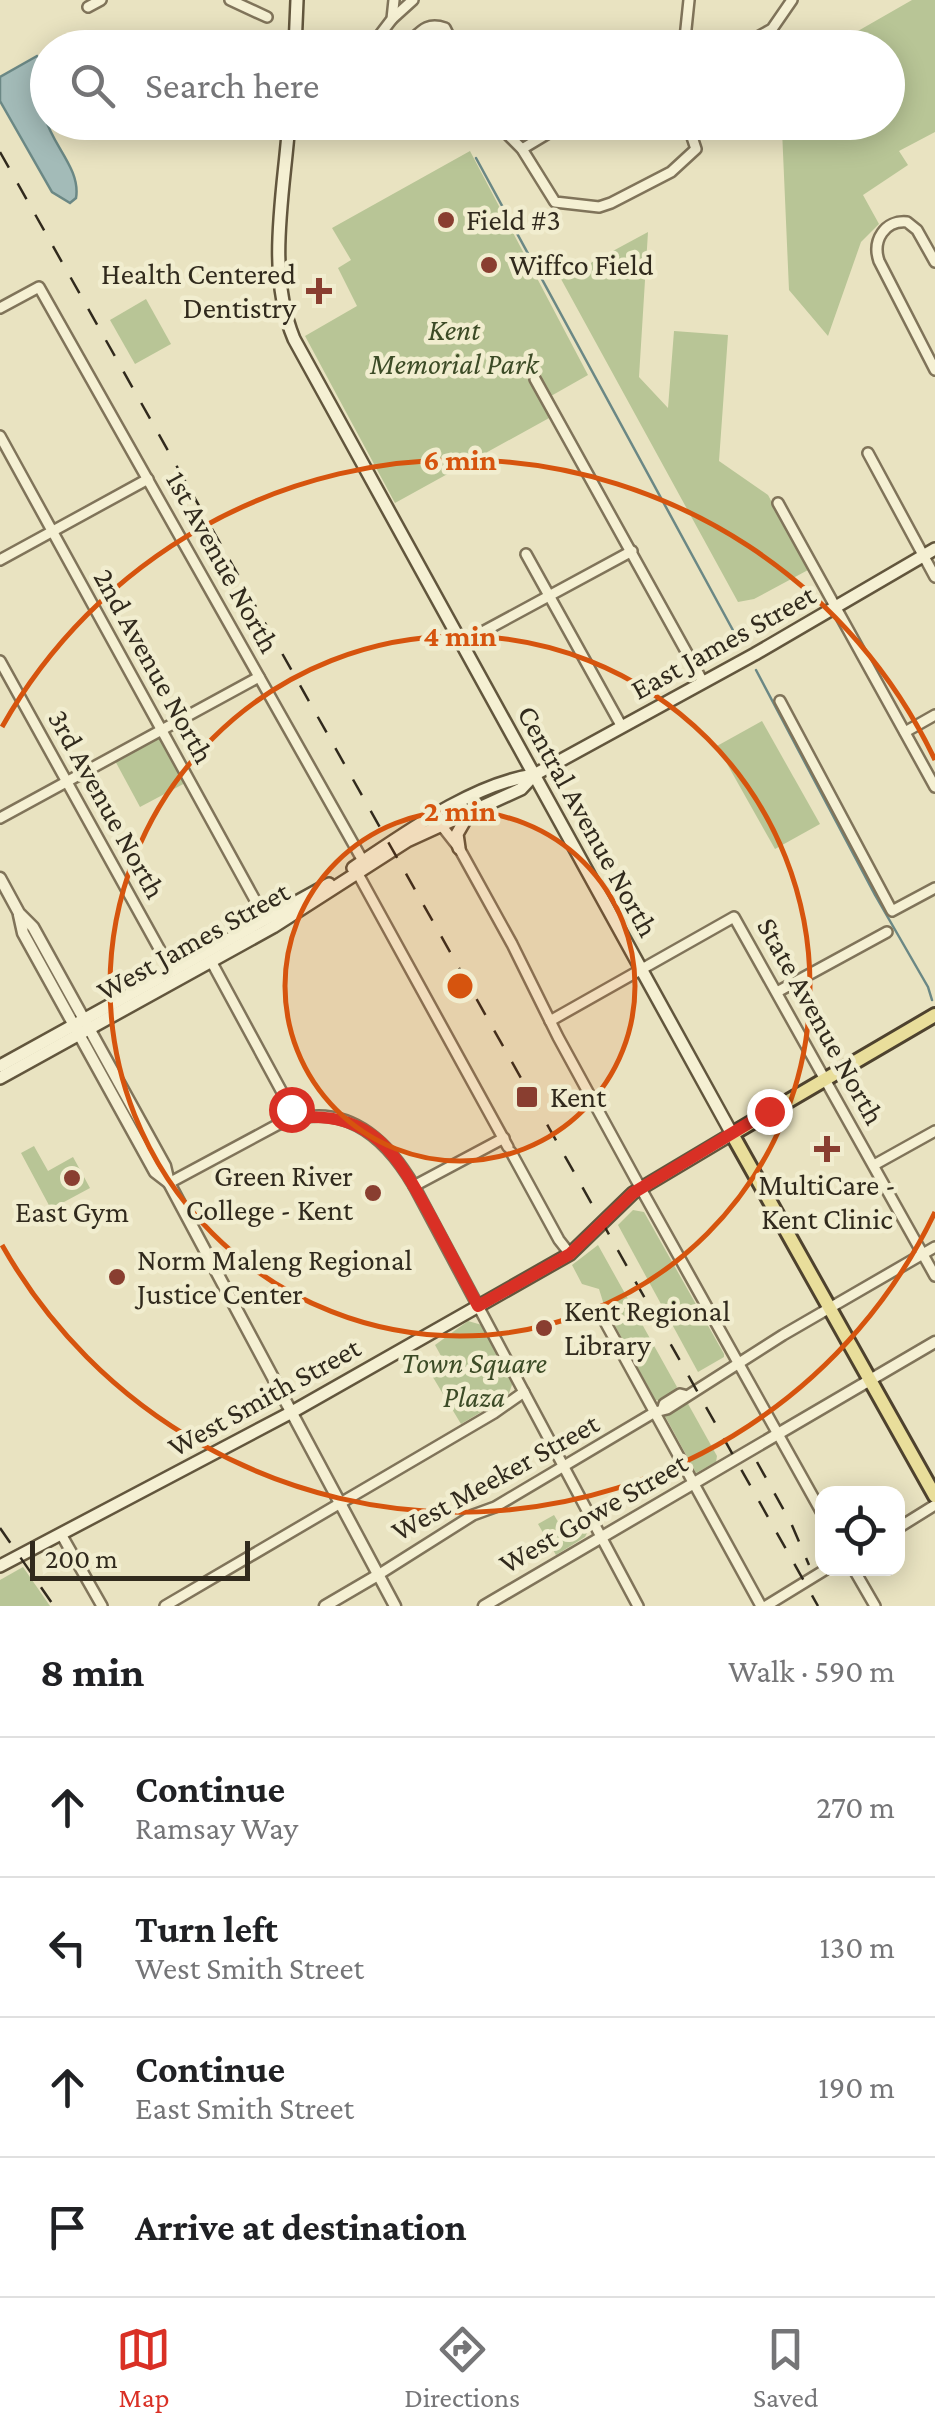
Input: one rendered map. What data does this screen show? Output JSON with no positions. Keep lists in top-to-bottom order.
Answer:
{
  "streets": {
    "main road": [
      "East James Street",
      "Central Avenue North",
      "West James Street",
      "West Smith Street"
    ],
    "street": [
      "1st Avenue North",
      "2nd Avenue North",
      "3rd Avenue North",
      "State Avenue North",
      "West Meeker Street",
      "West Gowe Street"
    ]
  },
  "crossings": [
    ["1st Avenue North", "East James Street"],
    ["1st Avenue North", "West James Street"],
    ["1st Avenue North", "West Smith Street"],
    ["East James Street", "Central Avenue North"],
    ["East James Street", "West James Street"],
    ["2nd Avenue North", "West James Street"],
    ["3rd Avenue North", "West James Street"],
    ["Central Avenue North", "State Avenue North"],
    ["Central Avenue North", "West Smith Street"],
    ["Central Avenue North", "West Meeker Street"],
    ["Central Avenue North", "West Gowe Street"],
    ["State Avenue North", "West Meeker Street"]
  ],
  "parks": ["Kent Memorial Park", "Town Square Plaza"],
  "places": {
    "other": [
      "Field #3",
      "Wiffco Field",
      "East Gym",
      "Green River College - Kent",
      "Norm Maleng Regional Justice Center",
      "Kent Regional Library"
    ],
    "health": ["Health Centered Dentistry", "MultiCare - Kent Clinic"],
    "transit": ["Kent"]
  },
  "scale_bar": "200 m",
  "page": {
    "search": "Search here",
    "scale": "200 m",
    "heading": ["8 min", "Walk · 590 m"],
    "list": [
      ["Continue", "Ramsay Way", "270 m"],
      ["Turn left", "West Smith Street", "130 m"],
      ["Continue", "East Smith Street", "190 m"],
      "Arrive at destination"
    ],
    "nav": ["Map", "Directions", "Saved"]
  },
  "rings": ["6 min", "4 min", "2 min"]
}
